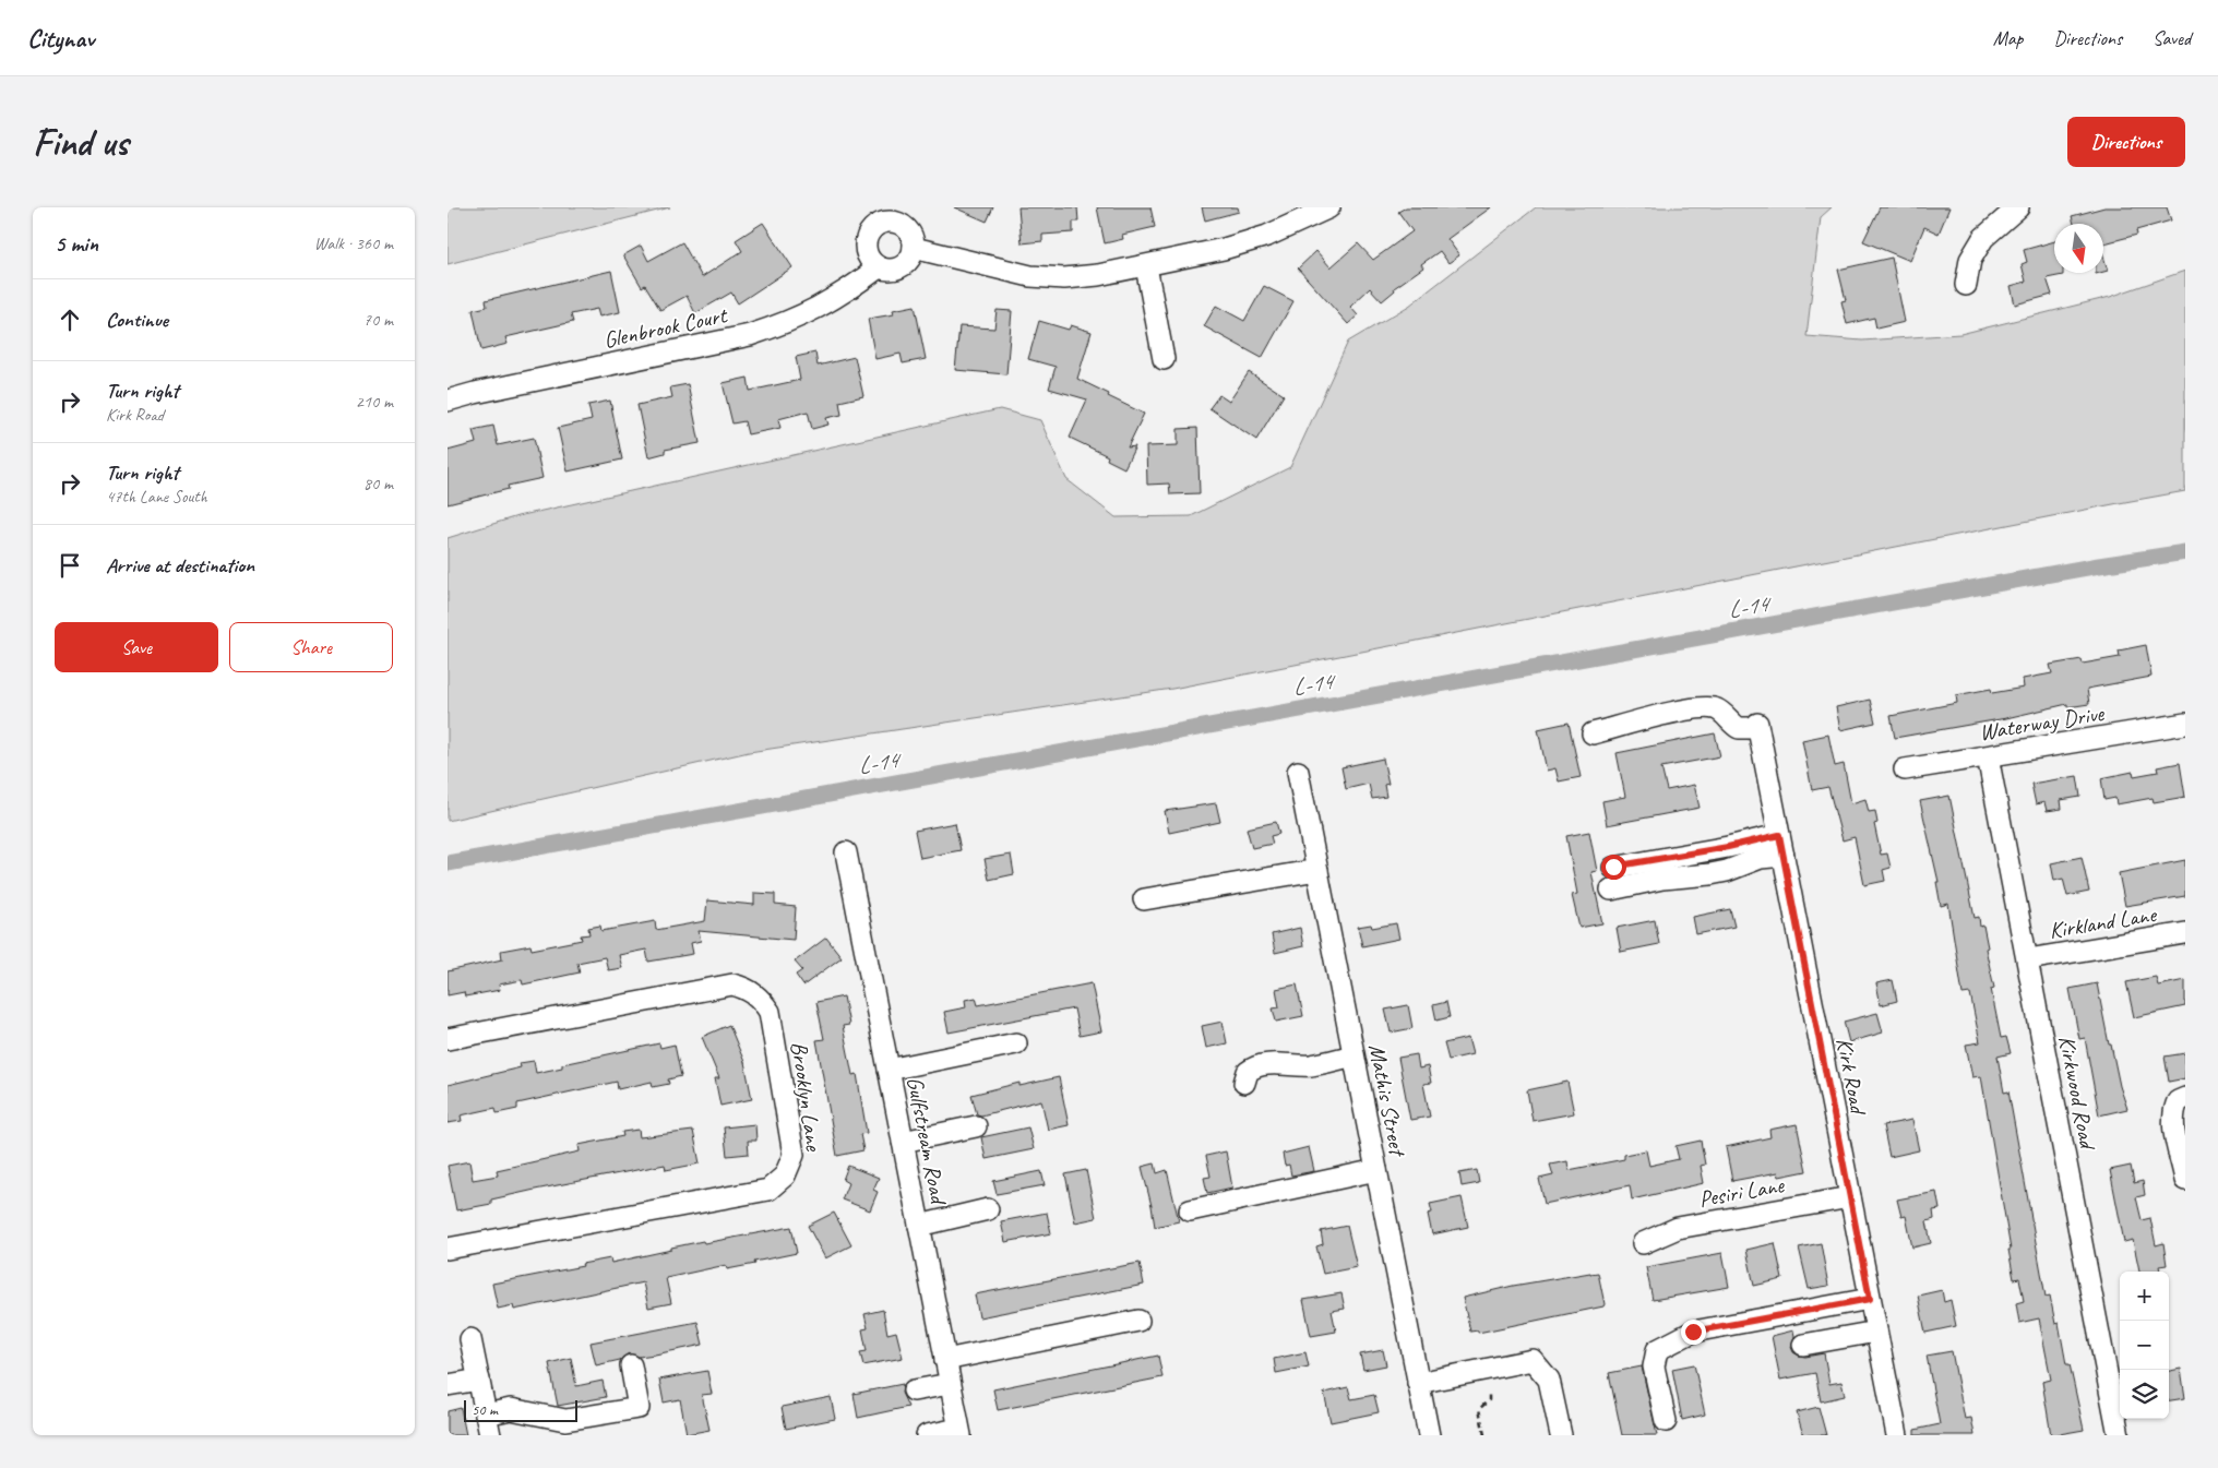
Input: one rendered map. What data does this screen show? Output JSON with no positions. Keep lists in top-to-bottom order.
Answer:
{
  "streets": {
    "street": [
      "Glenbrook Court",
      "Waterway Drive",
      "Kirkland Lane",
      "Kirk Road",
      "Kirkwood Road",
      "Brooklyn Lane",
      "Mathis Street",
      "Gulfstream Road",
      "Pesiri Lane"
    ]
  },
  "crossings": [
    ["Waterway Drive", "Kirkwood Road"],
    ["Kirkland Lane", "Kirkwood Road"],
    ["Kirk Road", "Pesiri Lane"]
  ],
  "water": ["L-14"],
  "scale_bar": "50 m",
  "north": "bottom",
  "page": {
    "header": "Citynav",
    "nav": ["Map", "Directions", "Saved"],
    "buttons": [
      "Directions",
      ["Save", "Share"]
    ],
    "title": "Find us",
    "heading": ["5 min", "Walk · 360 m"],
    "list": [
      ["Continue", "70 m"],
      ["Turn right", "Kirk Road", "210 m"],
      ["Turn right", "47th Lane South", "80 m"],
      "Arrive at destination"
    ],
    "map_buttons": ["+", "−"],
    "scale": "50 m"
  }
}
